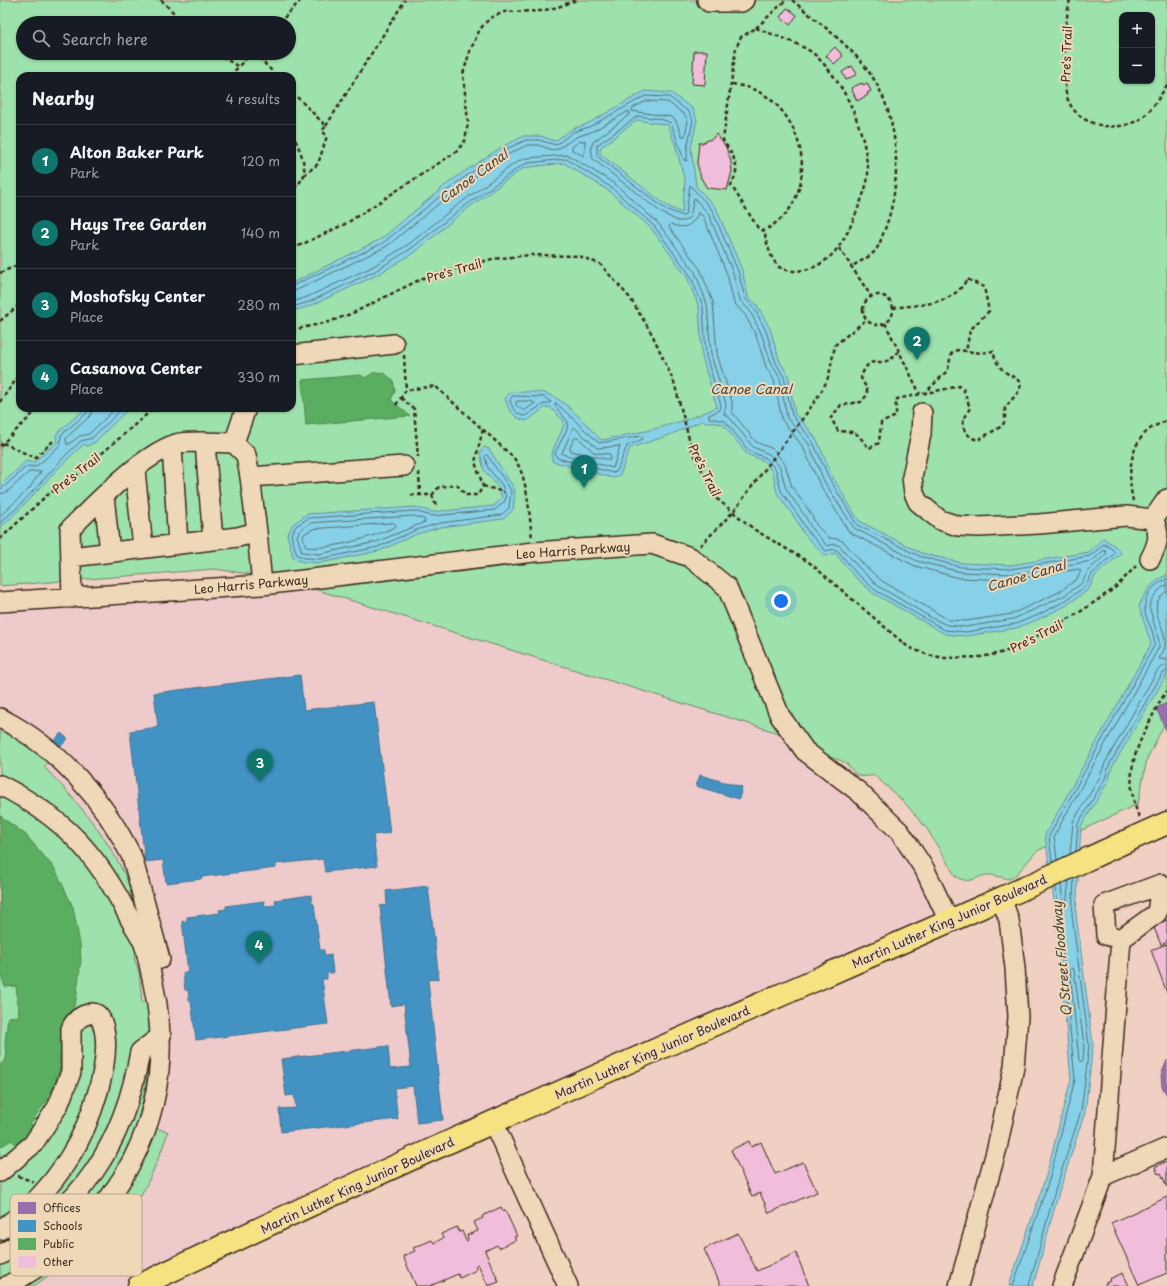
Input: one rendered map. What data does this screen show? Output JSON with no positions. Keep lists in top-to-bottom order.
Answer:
{
  "streets": {
    "main road": ["Martin Luther King Junior Boulevard"],
    "street": ["Leo Harris Parkway"],
    "path": ["Pre's Trail"]
  },
  "crossings": [
    ["Leo Harris Parkway", "Martin Luther King Junior Boulevard"]
  ],
  "water": ["Canoe Canal", "Q Street Floodway"],
  "legend": [
    "Offices",
    "Schools",
    "Public",
    "Other"
  ],
  "page": {
    "map_buttons": ["+", "−"],
    "search": "Search here",
    "heading": ["Nearby", "4 results"],
    "list": [
      {
        "mark": "1",
        "name": "Alton Baker Park",
        "note": "Park",
        "value": "120 m"
      },
      {
        "mark": "2",
        "name": "Hays Tree Garden",
        "note": "Park",
        "value": "140 m"
      },
      {
        "mark": "3",
        "name": "Moshofsky Center",
        "note": "Place",
        "value": "280 m"
      },
      {
        "mark": "4",
        "name": "Casanova Center",
        "note": "Place",
        "value": "330 m"
      }
    ],
    "pins": [
      "2",
      "1",
      "3",
      "4"
    ]
  }
}
